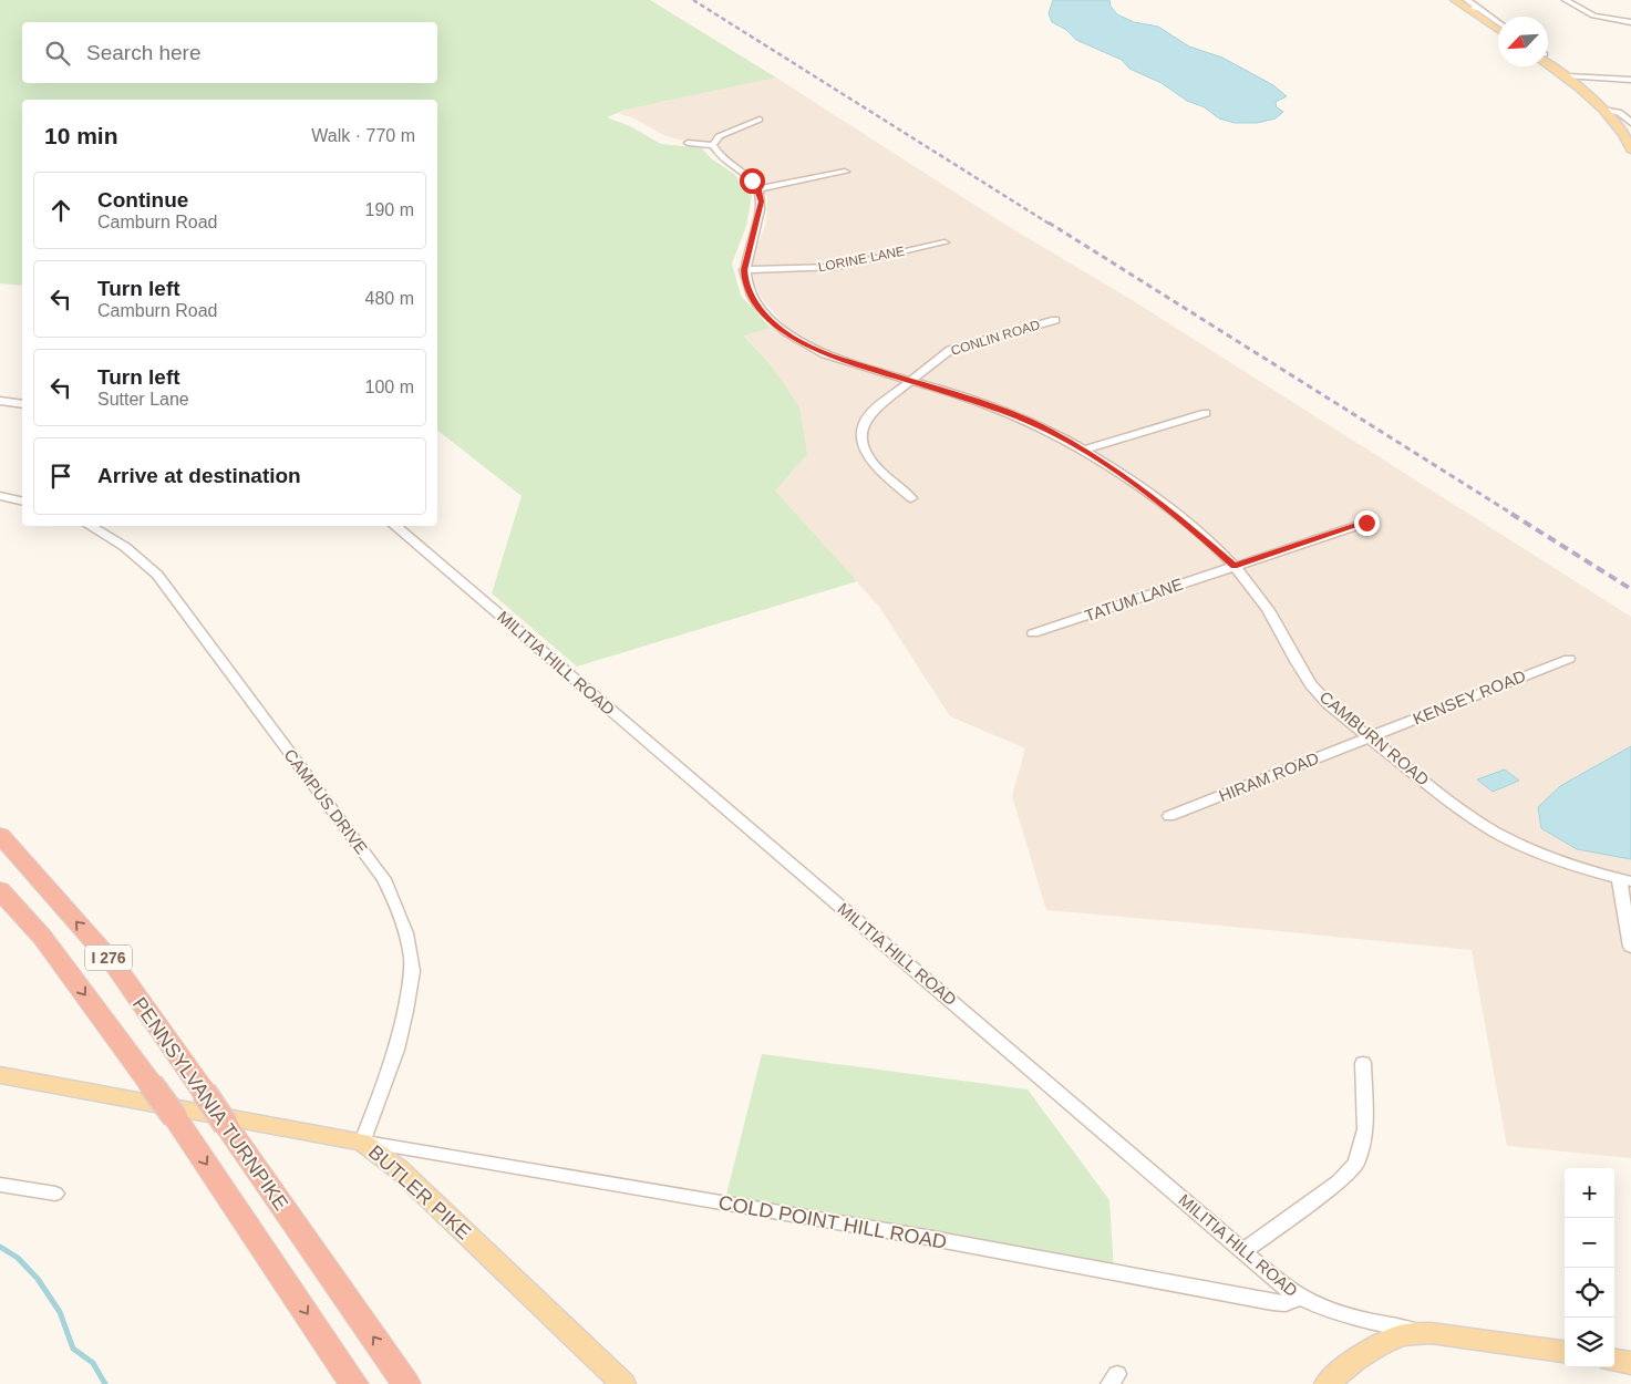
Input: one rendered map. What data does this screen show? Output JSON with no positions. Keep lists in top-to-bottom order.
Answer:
{
  "streets": {
    "highway": ["I 276", "PENNSYLVANIA TURNPIKE"],
    "main road": ["BUTLER PIKE"],
    "street": [
      "LORINE LANE",
      "CONLIN ROAD",
      "TATUM LANE",
      "MILITIA HILL ROAD",
      "KENSEY ROAD",
      "CAMBURN ROAD",
      "HIRAM ROAD",
      "CAMPUS DRIVE",
      "COLD POINT HILL ROAD"
    ]
  },
  "crossings": [
    ["LORINE LANE", "CAMBURN ROAD"],
    ["CONLIN ROAD", "CAMBURN ROAD"],
    ["TATUM LANE", "CAMBURN ROAD"],
    ["MILITIA HILL ROAD", "COLD POINT HILL ROAD"],
    ["KENSEY ROAD", "CAMBURN ROAD"],
    ["KENSEY ROAD", "HIRAM ROAD"],
    ["CAMBURN ROAD", "HIRAM ROAD"],
    ["CAMPUS DRIVE", "BUTLER PIKE"],
    ["CAMPUS DRIVE", "COLD POINT HILL ROAD"],
    ["BUTLER PIKE", "COLD POINT HILL ROAD"]
  ],
  "north": "bottom left",
  "page": {
    "search": "Search here",
    "heading": ["10 min", "Walk · 770 m"],
    "list": [
      ["Continue", "Camburn Road", "190 m"],
      ["Turn left", "Camburn Road", "480 m"],
      ["Turn left", "Sutter Lane", "100 m"],
      "Arrive at destination"
    ],
    "map_buttons": ["+", "−"]
  }
}
